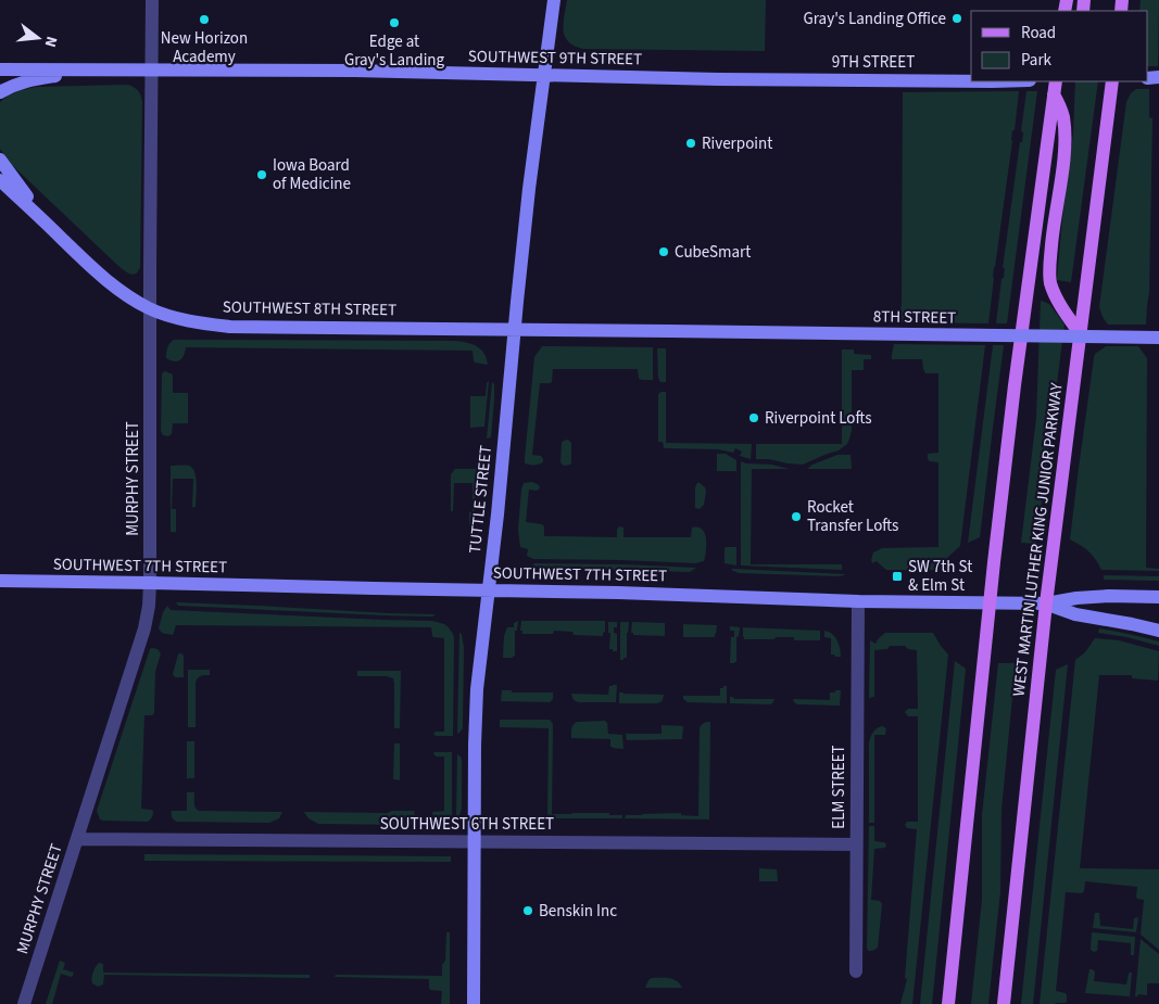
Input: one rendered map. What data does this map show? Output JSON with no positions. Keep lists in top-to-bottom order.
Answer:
{
  "streets": {
    "main road": [
      "SOUTHWEST 9TH STREET",
      "9TH STREET",
      "SOUTHWEST 8TH STREET",
      "8TH STREET",
      "TUTTLE STREET",
      "WEST MARTIN LUTHER KING JUNIOR PARKWAY",
      "SOUTHWEST 7TH STREET"
    ],
    "street": ["MURPHY STREET", "ELM STREET", "SOUTHWEST 6TH STREET"]
  },
  "crossings": [
    ["SOUTHWEST 9TH STREET", "9TH STREET"],
    ["SOUTHWEST 9TH STREET", "MURPHY STREET"],
    ["SOUTHWEST 9TH STREET", "TUTTLE STREET"],
    ["SOUTHWEST 8TH STREET", "8TH STREET"],
    ["SOUTHWEST 8TH STREET", "MURPHY STREET"],
    ["SOUTHWEST 8TH STREET", "TUTTLE STREET"],
    ["MURPHY STREET", "SOUTHWEST 7TH STREET"],
    ["MURPHY STREET", "SOUTHWEST 6TH STREET"],
    ["TUTTLE STREET", "SOUTHWEST 7TH STREET"],
    ["TUTTLE STREET", "SOUTHWEST 6TH STREET"],
    ["WEST MARTIN LUTHER KING JUNIOR PARKWAY", "SOUTHWEST 7TH STREET"],
    ["SOUTHWEST 7TH STREET", "ELM STREET"],
    ["ELM STREET", "SOUTHWEST 6TH STREET"]
  ],
  "places": {
    "other": [
      "Gray's Landing Office",
      "New Horizon Academy",
      "Edge at Gray's Landing",
      "Riverpoint",
      "Iowa Board of Medicine",
      "CubeSmart",
      "Riverpoint Lofts",
      "Rocket Transfer Lofts",
      "Benskin Inc"
    ],
    "transit": ["SW 7th St & Elm St"]
  },
  "legend": ["Road", "Park"],
  "north": "right"
}
